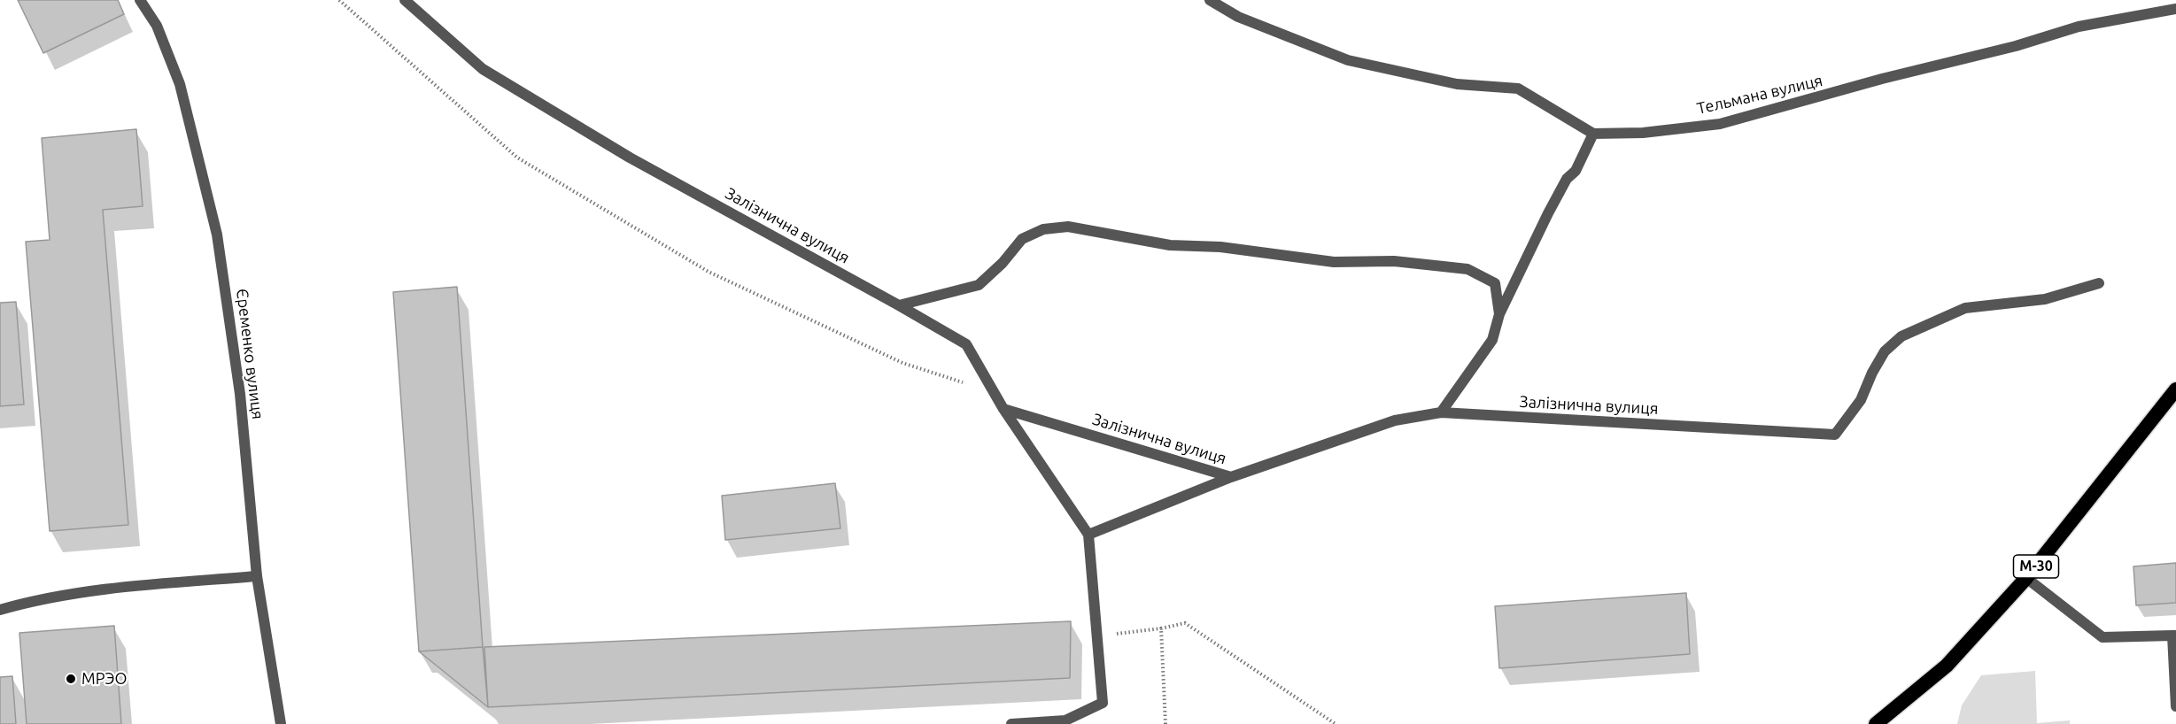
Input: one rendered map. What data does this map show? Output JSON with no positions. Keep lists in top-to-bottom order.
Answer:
{
  "streets": {
    "highway": ["М-30"],
    "street": ["Тельмана вулиця", "Залізнична вулиця", "Єременко вулиця"]
  },
  "places": ["МРЭО"]
}
